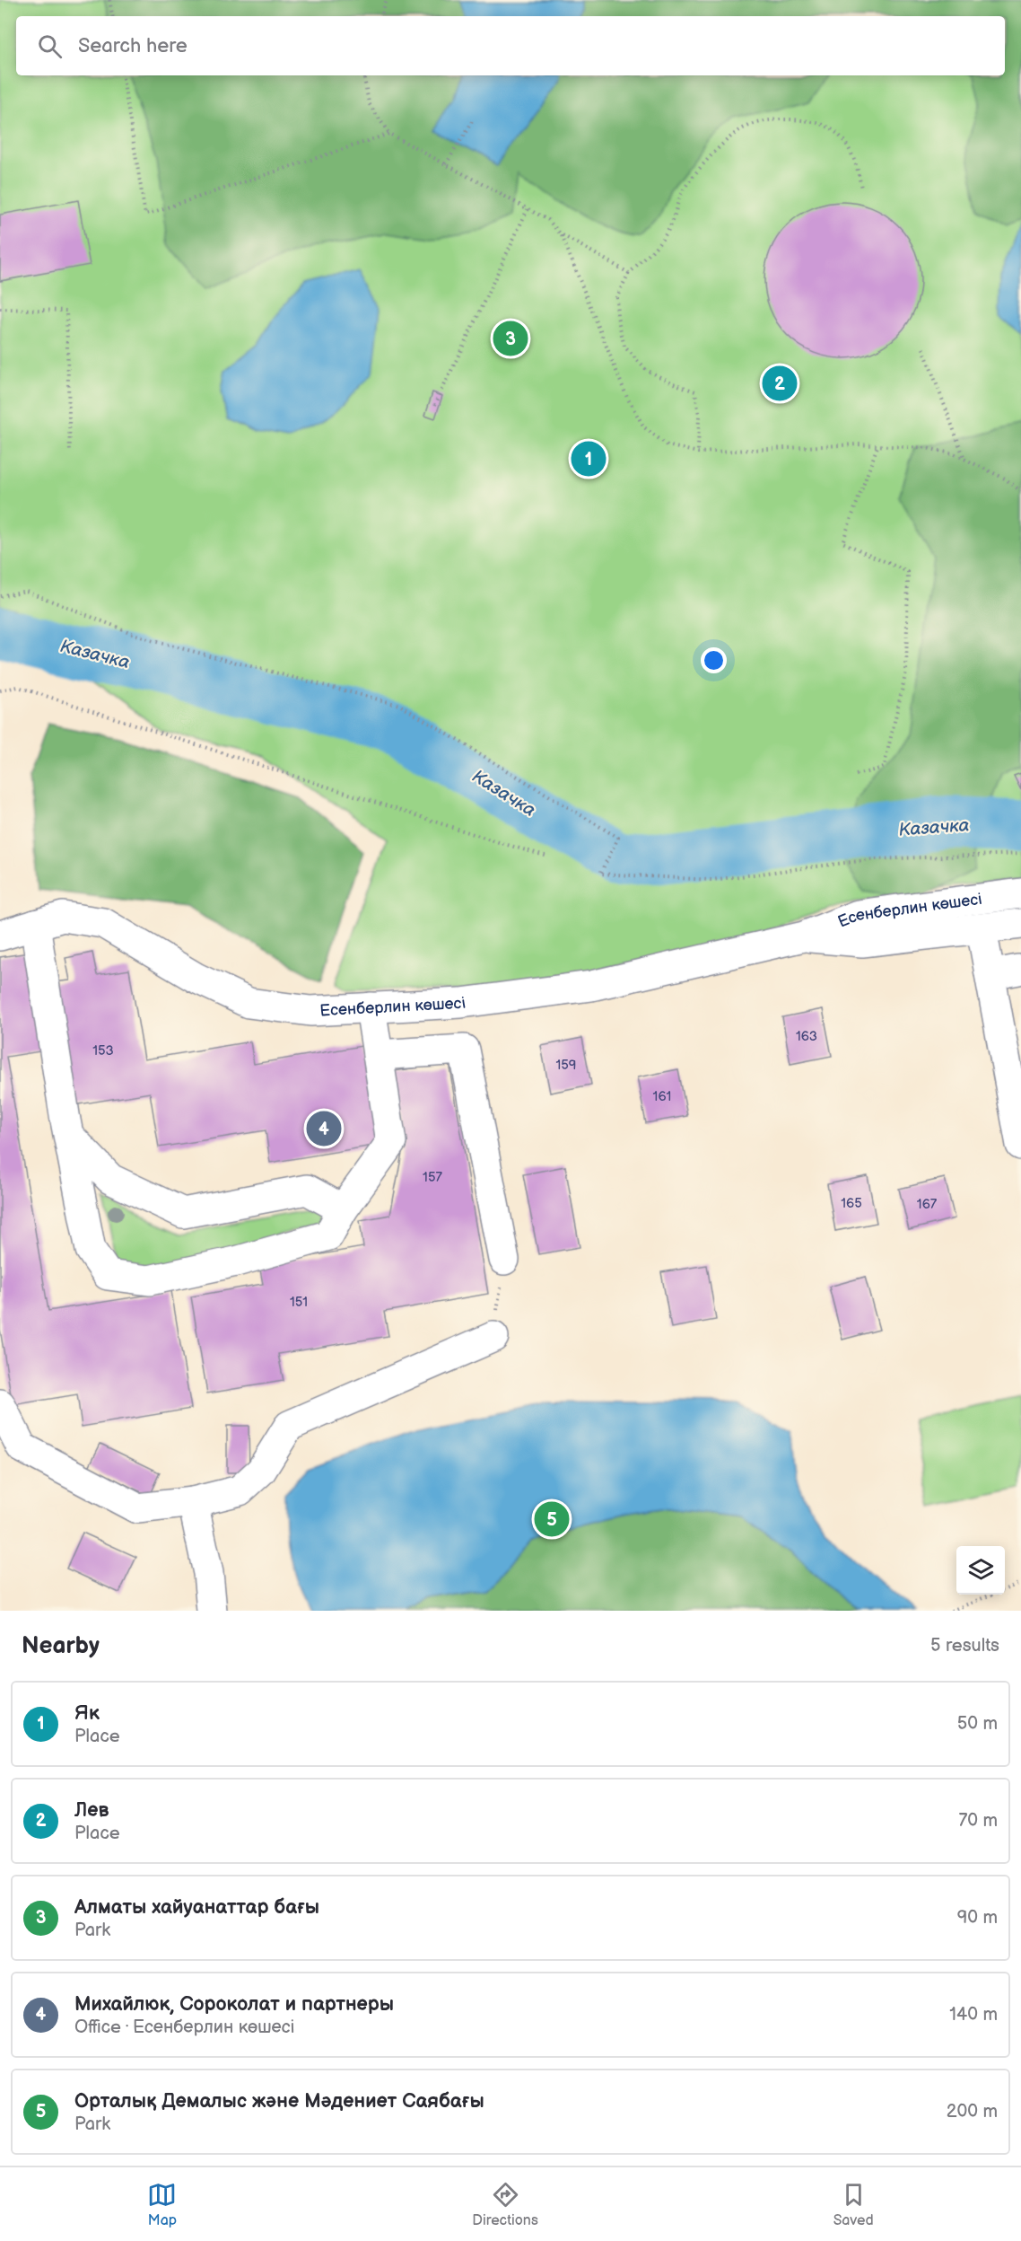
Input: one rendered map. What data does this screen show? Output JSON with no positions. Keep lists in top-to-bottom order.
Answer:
{
  "streets": {
    "street": ["Есенберлин көшесі"]
  },
  "water": ["Казачка"],
  "house_numbers": [
    "163",
    "153",
    "159",
    "161",
    "157",
    "165",
    "167",
    "151"
  ],
  "page": {
    "search": "Search here",
    "pins": [
      "3",
      "2",
      "1",
      "4",
      "5"
    ],
    "heading": ["Nearby", "5 results"],
    "list": [
      {
        "mark": "1",
        "name": "Як",
        "note": "Place",
        "value": "50 m"
      },
      {
        "mark": "2",
        "name": "Лев",
        "note": "Place",
        "value": "70 m"
      },
      {
        "mark": "3",
        "name": "Алматы хайуанаттар бағы",
        "note": "Park",
        "value": "90 m"
      },
      {
        "mark": "4",
        "name": "Михайлюк, Сороколат и партнеры",
        "note": "Office · Есенберлин көшесі",
        "value": "140 m"
      },
      {
        "mark": "5",
        "name": "Орталық Демалыс және Мәдениет Саябағы",
        "note": "Park",
        "value": "200 m"
      }
    ],
    "nav": ["Map", "Directions", "Saved"]
  }
}
